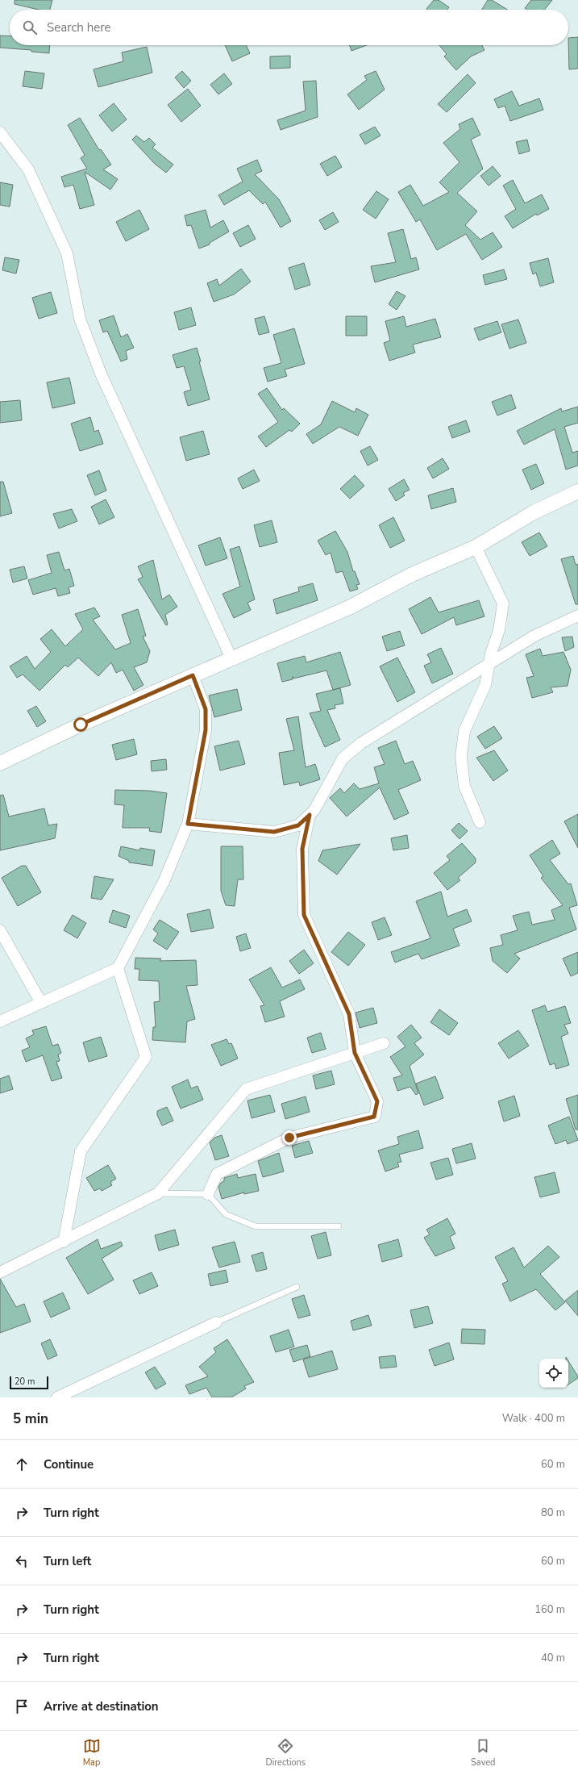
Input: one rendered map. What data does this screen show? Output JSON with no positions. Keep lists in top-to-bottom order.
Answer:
{
  "scale_bar": "20 m",
  "page": {
    "search": "Search here",
    "scale": "20 m",
    "heading": ["5 min", "Walk · 400 m"],
    "list": [
      ["Continue", "60 m"],
      ["Turn right", "80 m"],
      ["Turn left", "60 m"],
      ["Turn right", "160 m"],
      ["Turn right", "40 m"],
      "Arrive at destination"
    ],
    "nav": ["Map", "Directions", "Saved"]
  }
}
